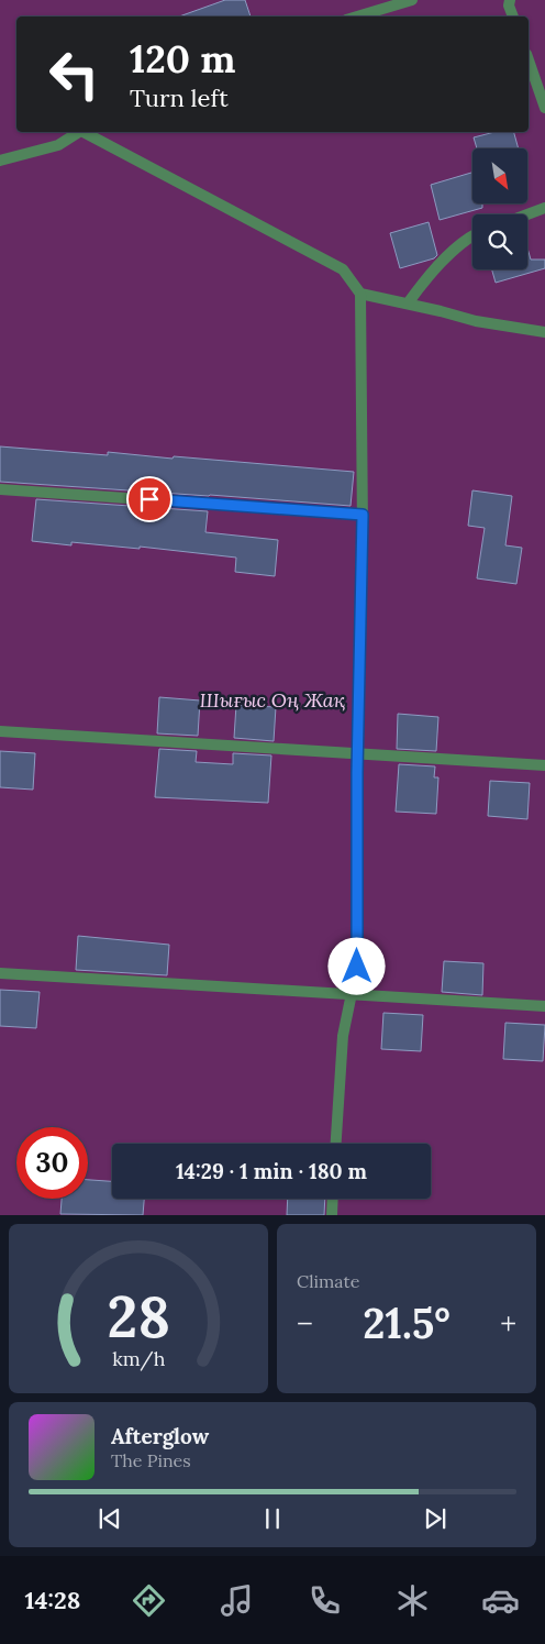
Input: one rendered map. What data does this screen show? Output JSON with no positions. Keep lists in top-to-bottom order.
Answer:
{
  "parks": ["Шығыс Оң Жақ"],
  "north": "bottom right",
  "page": {
    "turn": ["120 m", "Turn left"],
    "limit": "30",
    "trip": "14:29 · 1 min · 180 m",
    "tile": "Climate",
    "heat": ["−", "21.5°", "+"],
    "song": ["Afterglow", "The Pines"],
    "tabs": "14:28",
    "gauge": ["28", "km/h"]
  }
}
